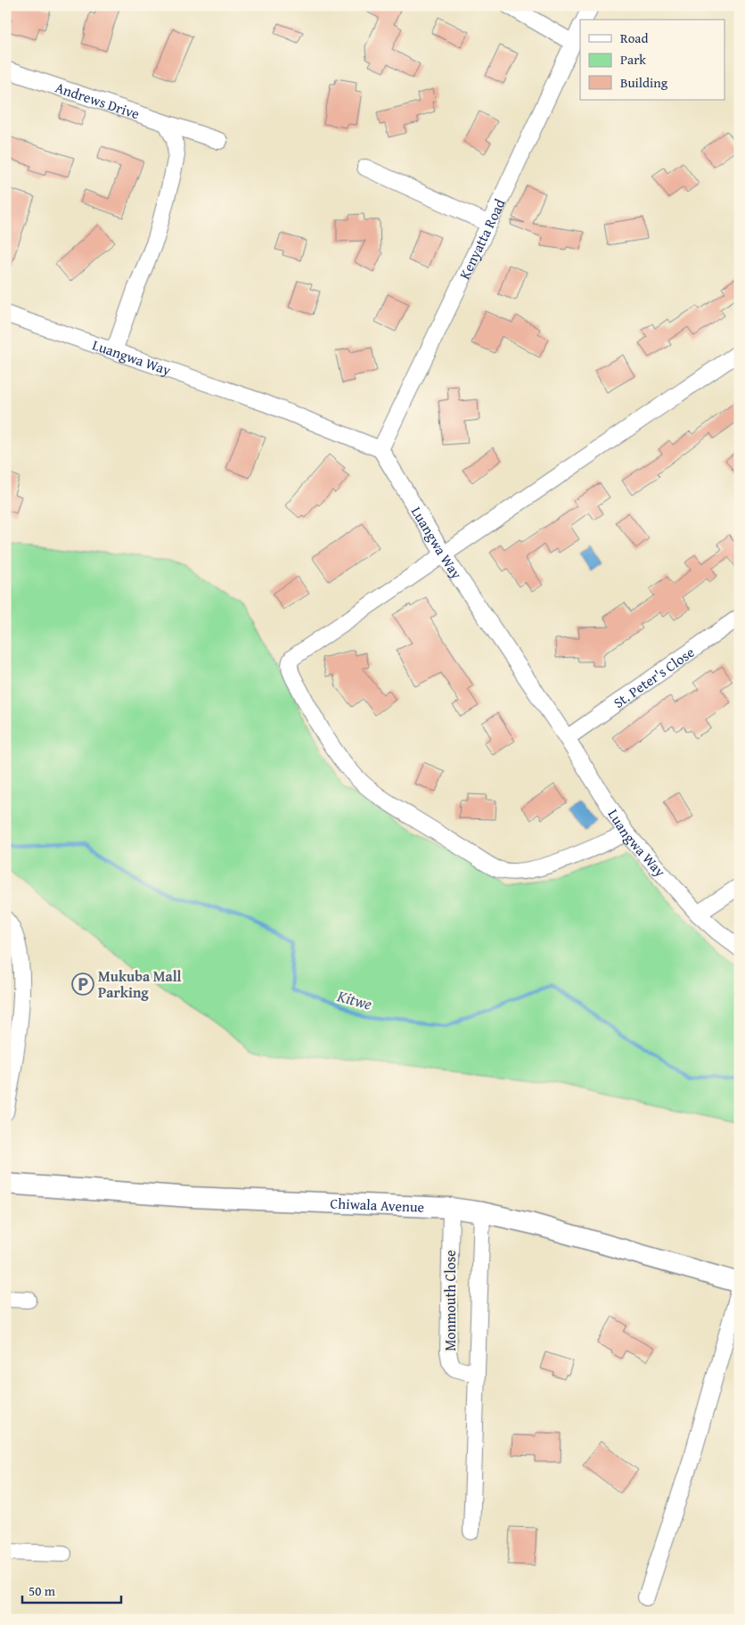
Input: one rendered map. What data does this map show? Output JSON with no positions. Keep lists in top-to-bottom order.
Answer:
{
  "streets": {
    "main road": ["Chiwala Avenue"],
    "street": [
      "Andrews Drive",
      "Kenyatta Road",
      "Luangwa Way",
      "St. Peter's Close",
      "Monmouth Close"
    ]
  },
  "crossings": [
    ["Kenyatta Road", "Luangwa Way"],
    ["Luangwa Way", "St. Peter's Close"],
    ["Chiwala Avenue", "Monmouth Close"]
  ],
  "water": ["Kitwe"],
  "places": {
    "parking": ["Mukuba Mall Parking"]
  },
  "legend": ["Road", "Park", "Building"],
  "scale_bar": "50 m"
}
